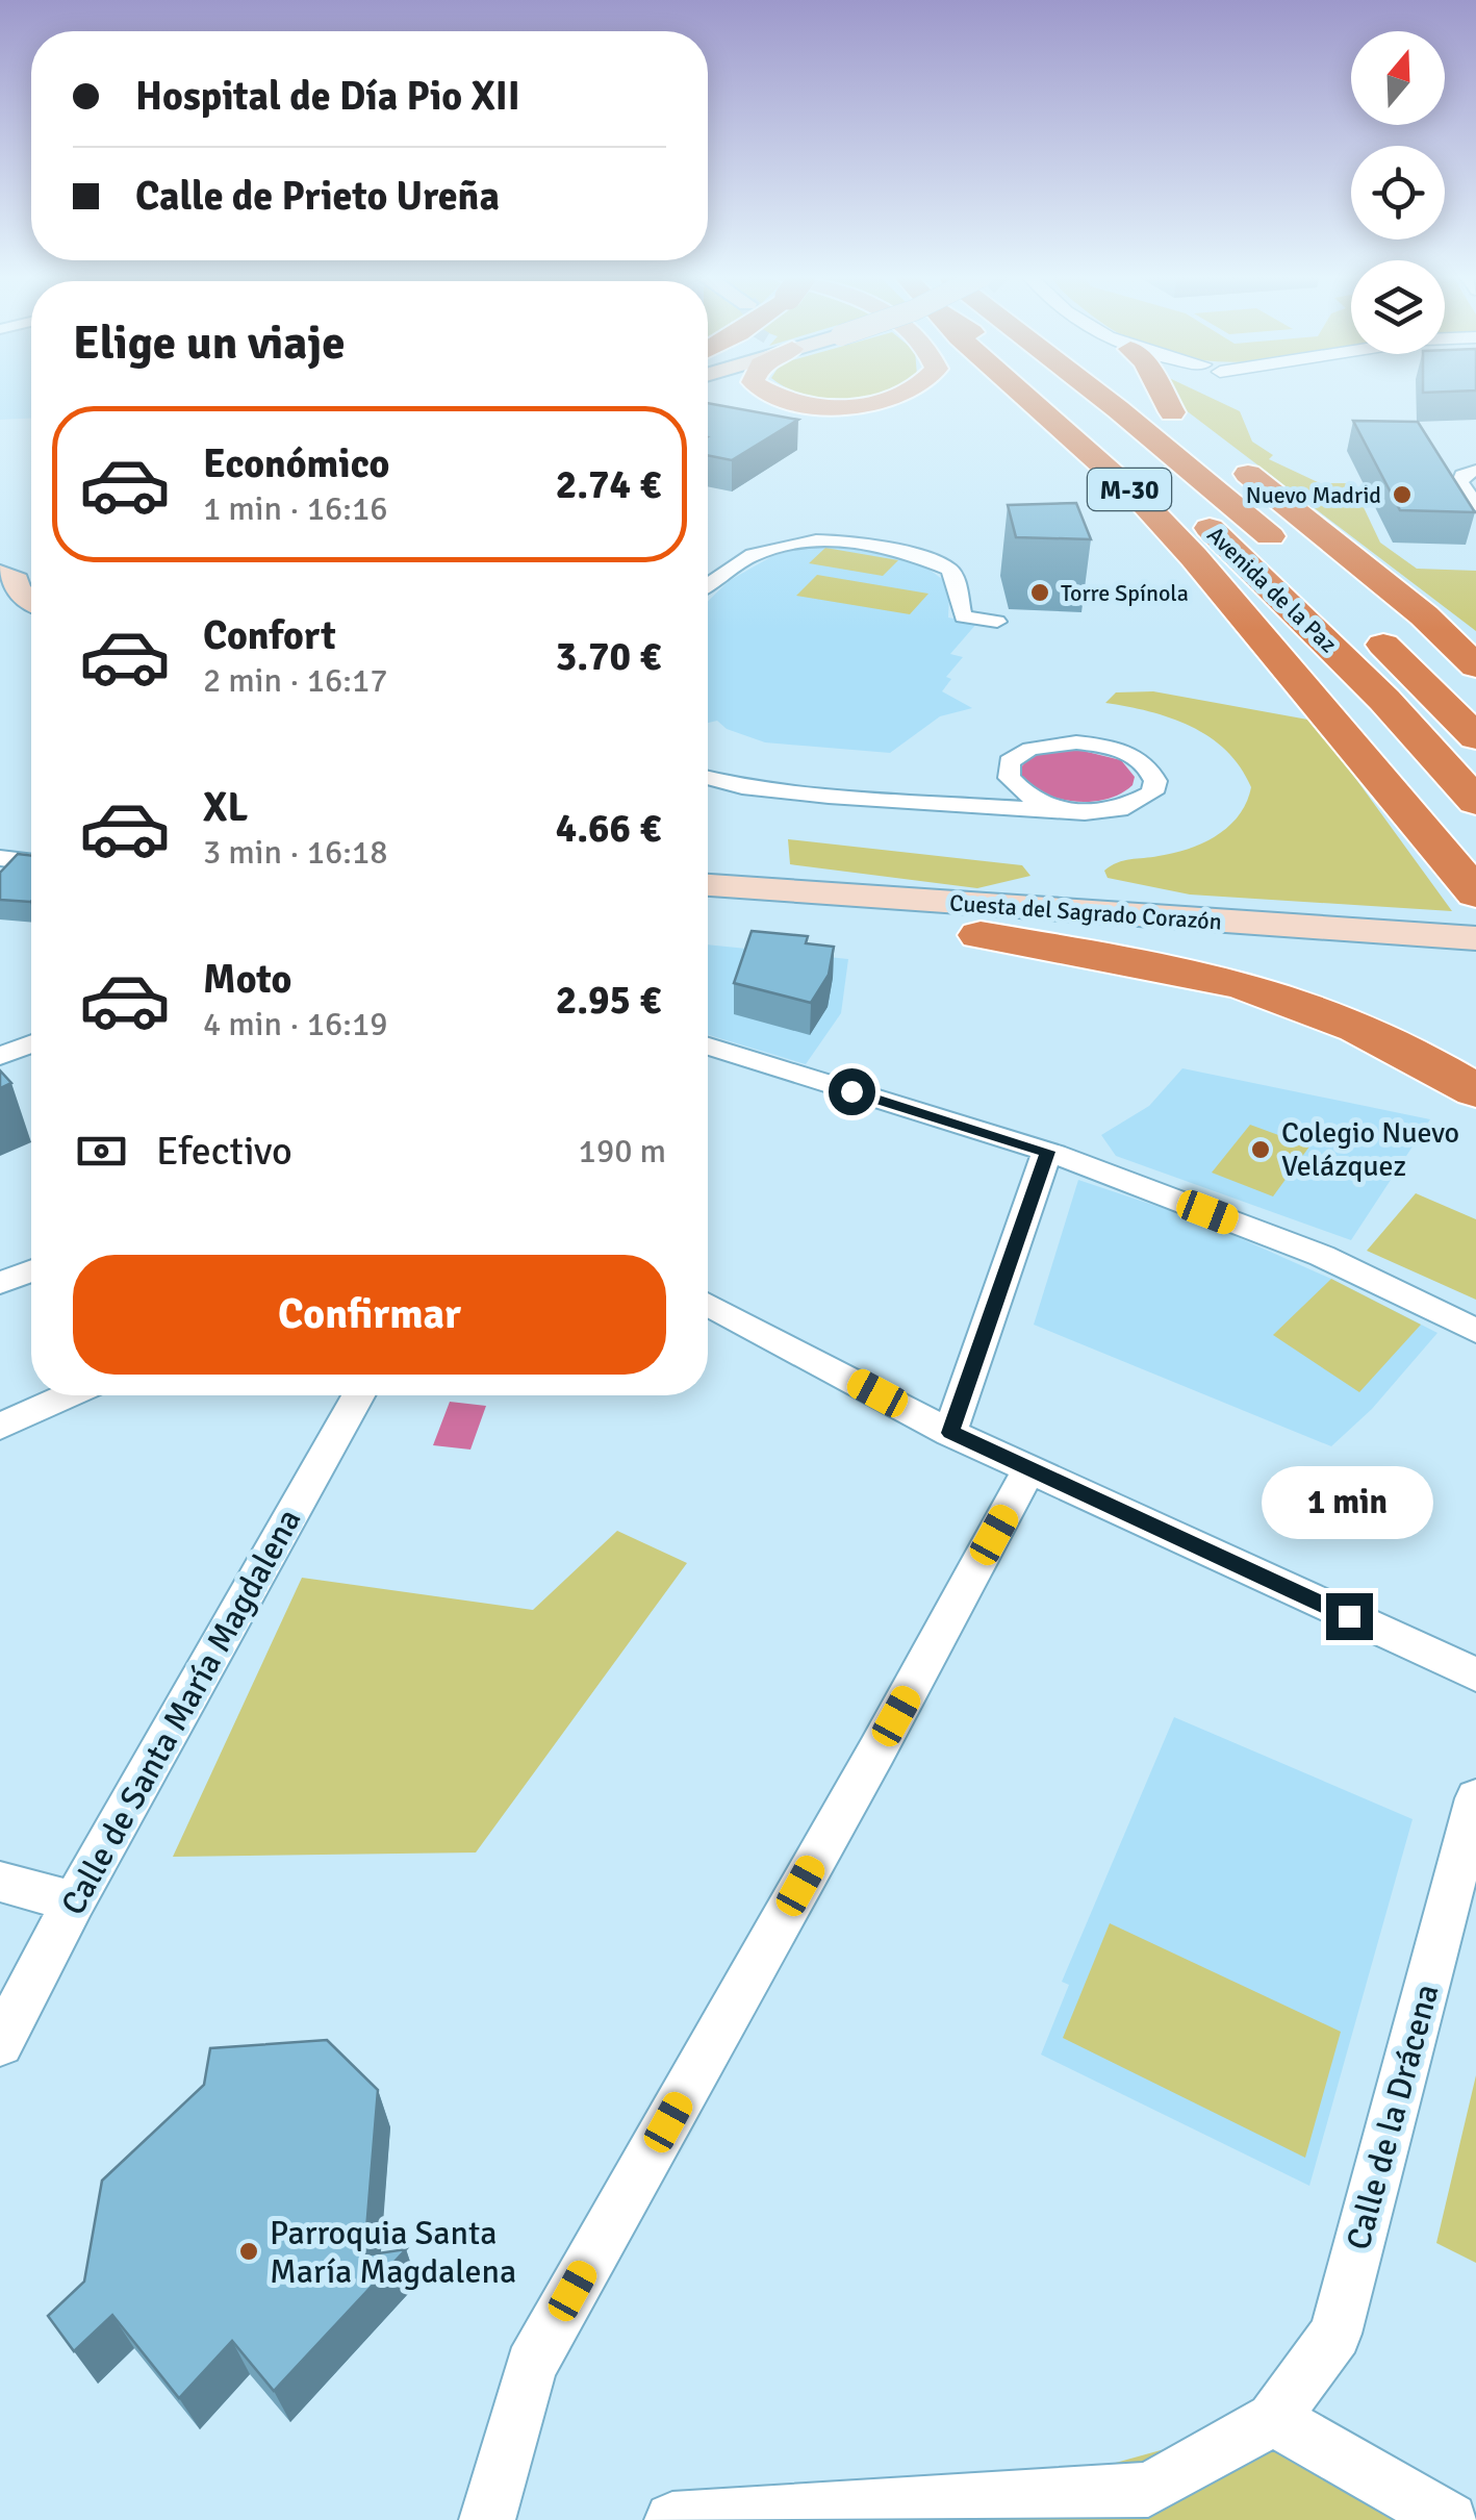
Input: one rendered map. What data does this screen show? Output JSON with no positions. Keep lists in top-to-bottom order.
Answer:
{
  "streets": {
    "highway": ["M-30", "Avenida de la Paz"],
    "main road": ["Cuesta del Sagrado Corazón"],
    "street": ["Calle de Santa María Magdalena", "Calle de la Drácena"]
  },
  "places": [
    "Nuevo Madrid",
    "Torre Spínola",
    "Colegio Nuevo Velázquez",
    "Parroquia Santa María Magdalena"
  ],
  "north": "top",
  "page": {
    "banner": ["Hospital de Día Pio XII", "Calle de Prieto Ureña"],
    "heading": "Elige un viaje",
    "list": [
      {
        "name": "Económico",
        "note": "1 min · 16:16",
        "value": "2.74 €"
      },
      {
        "name": "Confort",
        "note": "2 min · 16:17",
        "value": "3.70 €"
      },
      {
        "name": "XL",
        "note": "3 min · 16:18",
        "value": "4.66 €"
      },
      {
        "name": "Moto",
        "note": "4 min · 16:19",
        "value": "2.95 €"
      }
    ],
    "pay": ["Efectivo", "190 m"],
    "buttons": "Confirmar",
    "bubble": "1 min"
  }
}
